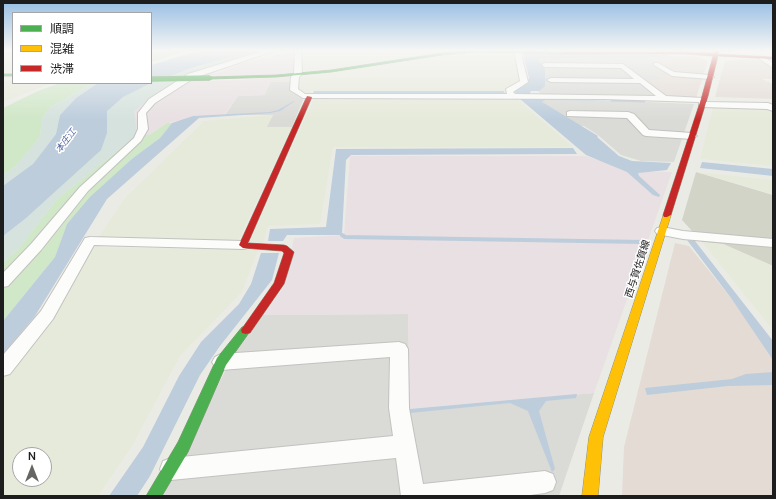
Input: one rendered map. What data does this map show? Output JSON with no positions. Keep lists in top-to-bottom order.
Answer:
{
  "streets": {
    "street": ["西与賀佐賀線"]
  },
  "water": ["本庄江"],
  "legend": ["順調", "混雑", "渋滞"],
  "north": "top"
}
